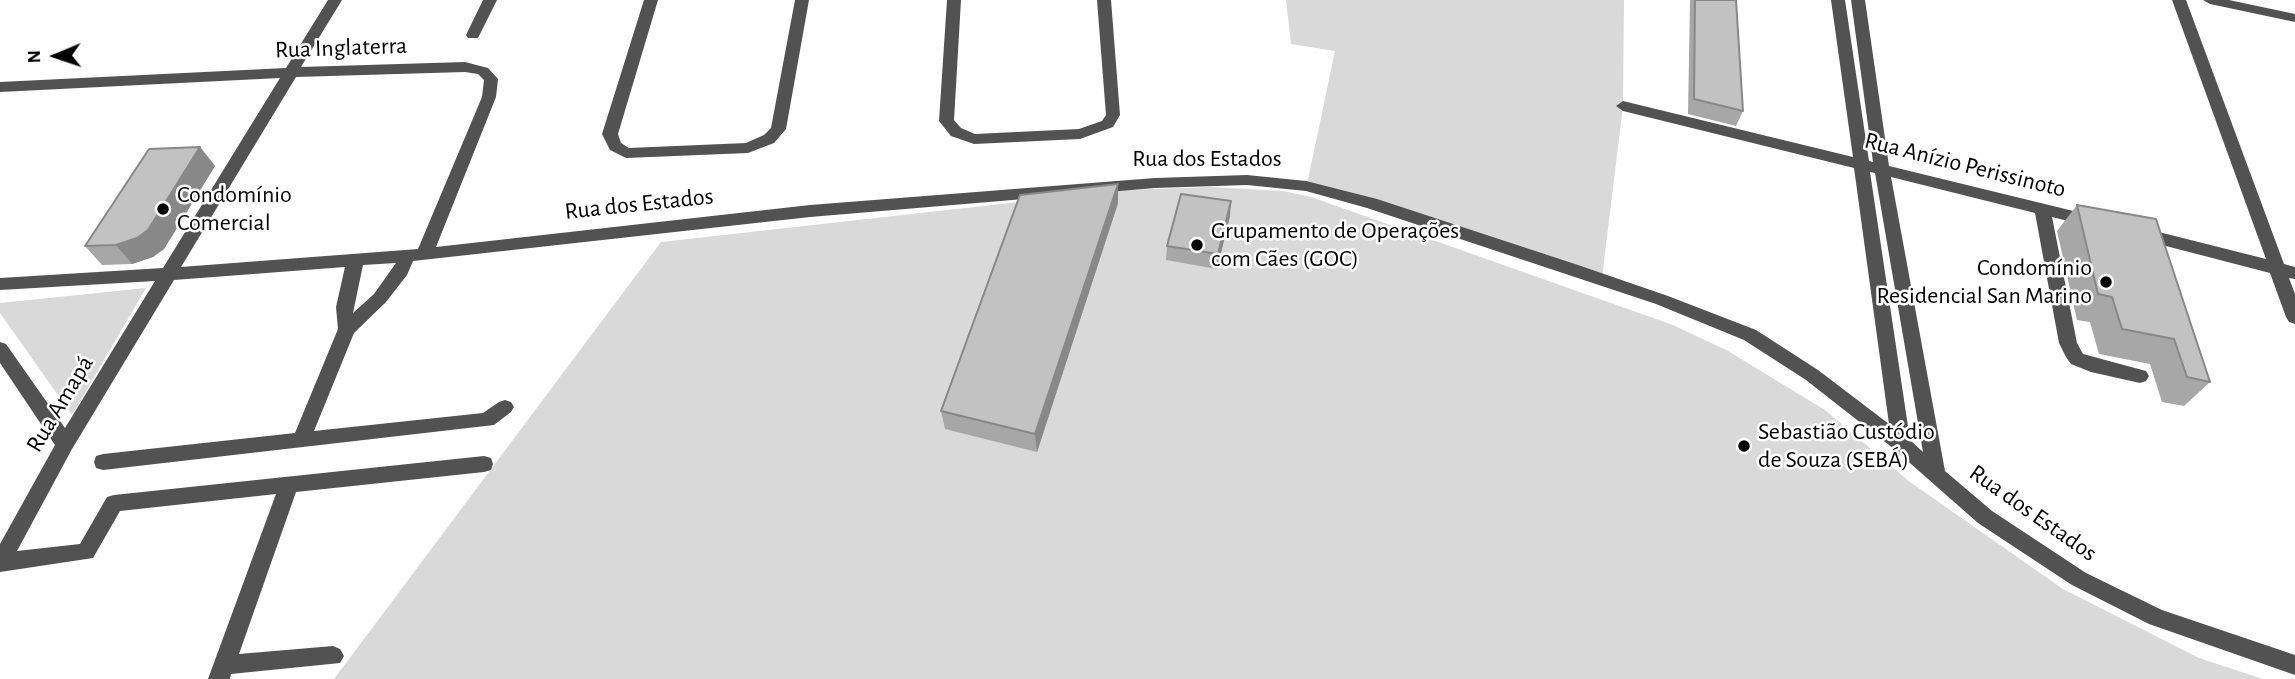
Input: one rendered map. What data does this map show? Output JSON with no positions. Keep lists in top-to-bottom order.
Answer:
{
  "streets": {
    "street": [
      "Rua Inglaterra",
      "Rua dos Estados",
      "Rua Anízio Perissinoto",
      "Rua Amapá"
    ]
  },
  "crossings": [
    ["Rua Inglaterra", "Rua dos Estados"],
    ["Rua Inglaterra", "Rua Amapá"],
    ["Rua dos Estados", "Rua Amapá"]
  ],
  "places": [
    "Condomínio Comercial",
    "Grupamento de Operações com Cães (GOC)",
    "Condomínio Residencial San Marino",
    "Sebastião Custódio de Souza (SEBÁ)"
  ],
  "north": "left"
}
